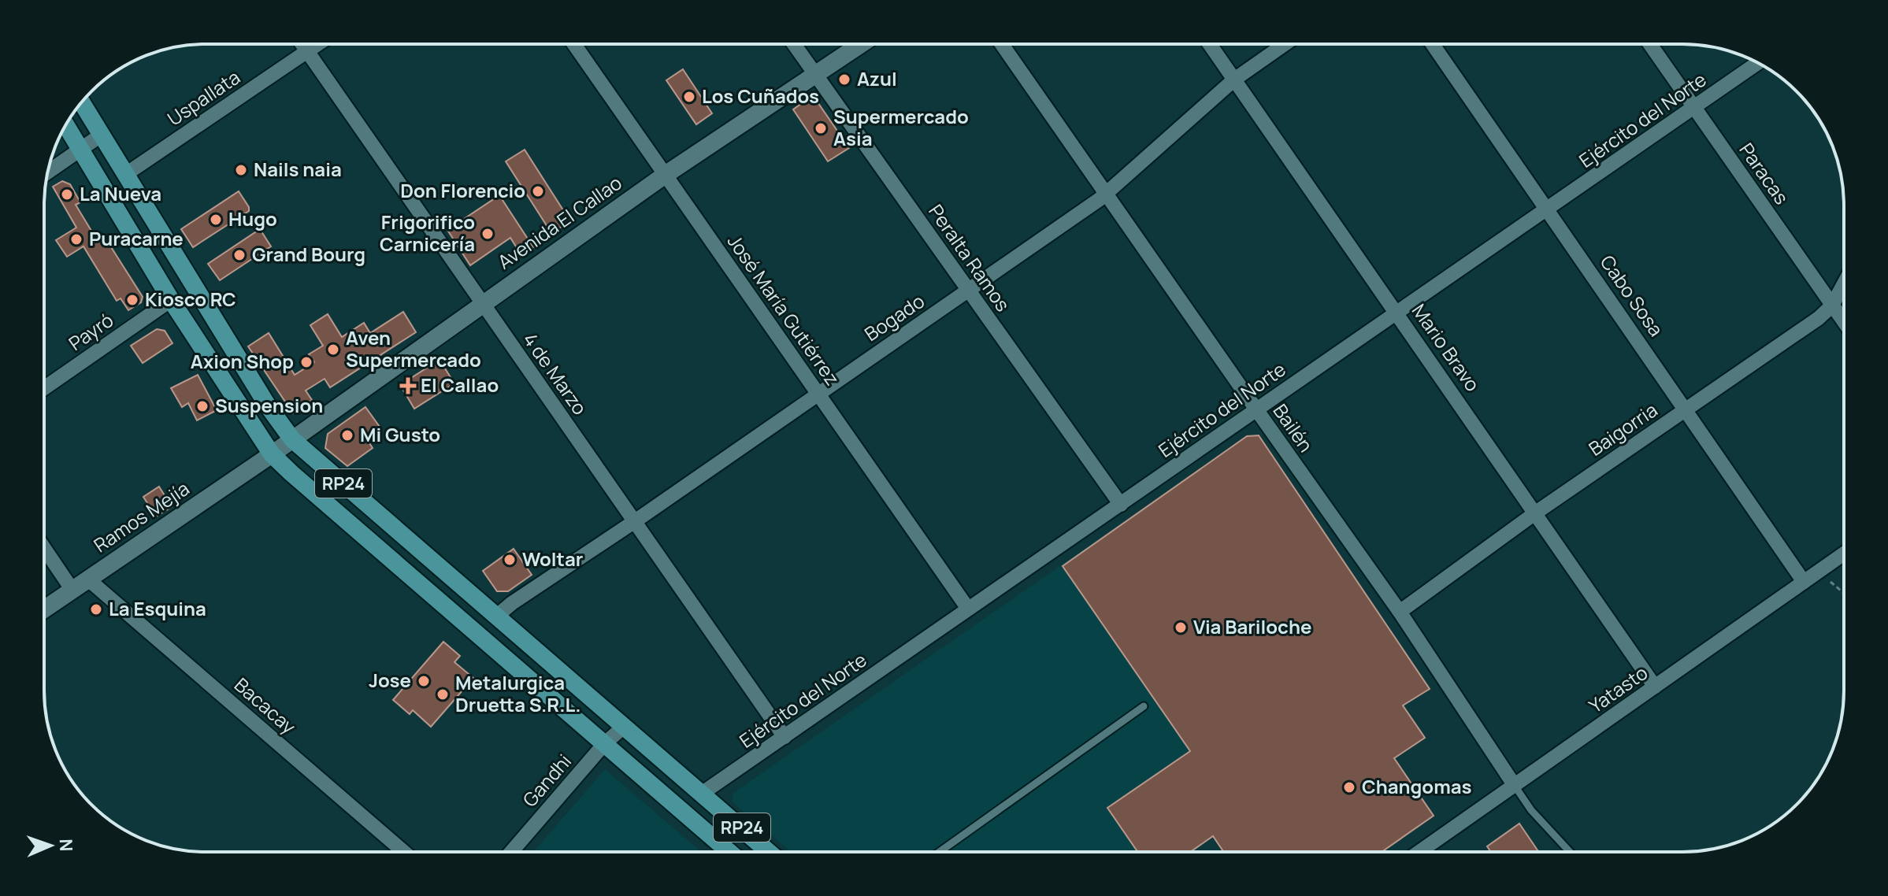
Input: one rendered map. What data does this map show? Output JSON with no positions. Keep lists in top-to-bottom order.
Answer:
{
  "streets": {
    "main road": ["RP24"],
    "street": [
      "Uspallata",
      "Ejército del Norte",
      "Paracas",
      "Avenida El Callao",
      "Peralta Ramos",
      "Cabo Sosa",
      "José María Gutiérrez",
      "Bogado",
      "Payró",
      "Mario Bravo",
      "4 de Marzo",
      "Bailén",
      "Baigorria",
      "Ramos Mejía",
      "Yatasto",
      "Bacacay",
      "Gandhi"
    ]
  },
  "crossings": [
    ["Uspallata", "4 de Marzo"],
    ["Uspallata", "RP24"],
    ["Ejército del Norte", "Paracas"],
    ["Ejército del Norte", "Peralta Ramos"],
    ["Ejército del Norte", "Cabo Sosa"],
    ["Ejército del Norte", "José María Gutiérrez"],
    ["Ejército del Norte", "Mario Bravo"],
    ["Ejército del Norte", "4 de Marzo"],
    ["Ejército del Norte", "Bailén"],
    ["Ejército del Norte", "RP24"],
    ["Paracas", "Baigorria"],
    ["Avenida El Callao", "Peralta Ramos"],
    ["Avenida El Callao", "José María Gutiérrez"],
    ["Avenida El Callao", "4 de Marzo"],
    ["Avenida El Callao", "RP24"],
    ["Avenida El Callao", "Ramos Mejía"],
    ["Peralta Ramos", "Bogado"],
    ["Cabo Sosa", "Baigorria"],
    ["Cabo Sosa", "Yatasto"],
    ["José María Gutiérrez", "Bogado"],
    ["Bogado", "Mario Bravo"],
    ["Bogado", "4 de Marzo"],
    ["Bogado", "Bailén"],
    ["Bogado", "RP24"],
    ["Payró", "RP24"],
    ["Mario Bravo", "Baigorria"],
    ["Mario Bravo", "Yatasto"],
    ["Bailén", "Baigorria"],
    ["Bailén", "Yatasto"],
    ["RP24", "Ramos Mejía"],
    ["RP24", "Gandhi"],
    ["Ramos Mejía", "Bacacay"]
  ],
  "places": {
    "other": [
      "Azul",
      "Los Cuñados",
      "Supermercado Asia",
      "Nails naia",
      "Don Florencio",
      "La Nueva",
      "Hugo",
      "Frigorifico Carnicería",
      "Puracarne",
      "Grand Bourg",
      "Kiosco RC",
      "Aven Supermercado",
      "Axion Shop",
      "Suspension",
      "Mi Gusto",
      "Woltar",
      "La Esquina",
      "Via Bariloche",
      "Jose",
      "Metalurgica Druetta S.R.L.",
      "Changomas"
    ],
    "health": ["El Callao"]
  },
  "north": "right"
}
